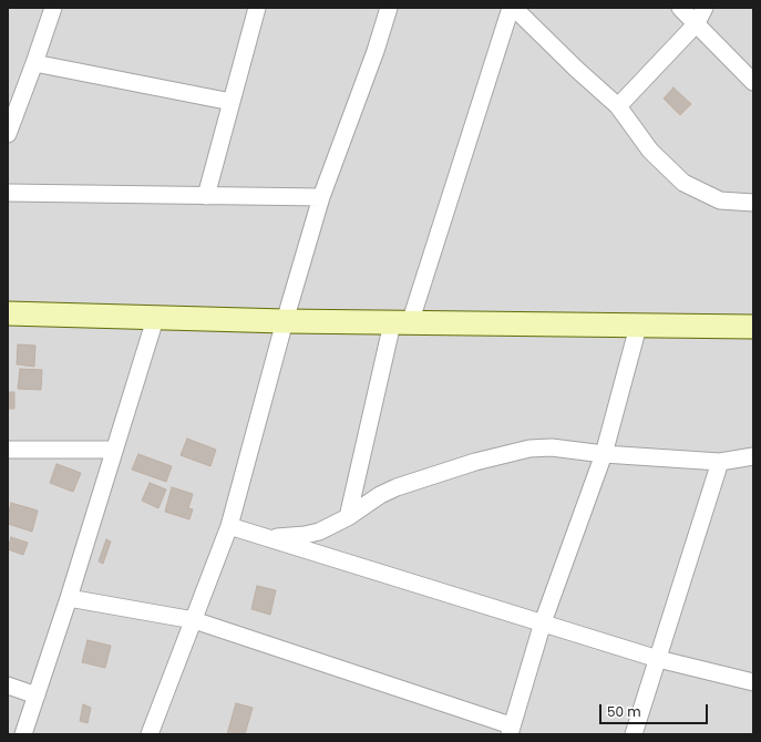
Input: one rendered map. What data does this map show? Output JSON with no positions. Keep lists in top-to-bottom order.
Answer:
{
  "scale_bar": "50 m"
}
